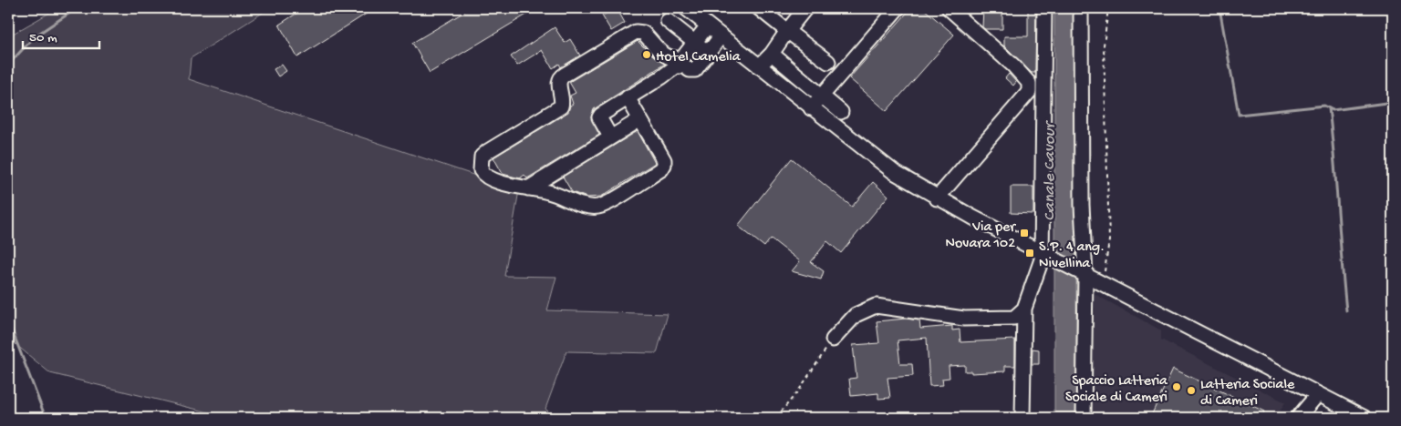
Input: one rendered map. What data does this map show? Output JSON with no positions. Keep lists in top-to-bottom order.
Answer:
{
  "water": ["Canale Cavour"],
  "places": {
    "other": ["Hotel Camelia", "Spaccio Latteria Sociale di Cameri", "Latteria Sociale di Cameri"],
    "transit": ["Via per Novara 102", "S.P. 4 ang. Nivellina"]
  },
  "scale_bar": "50 m"
}
